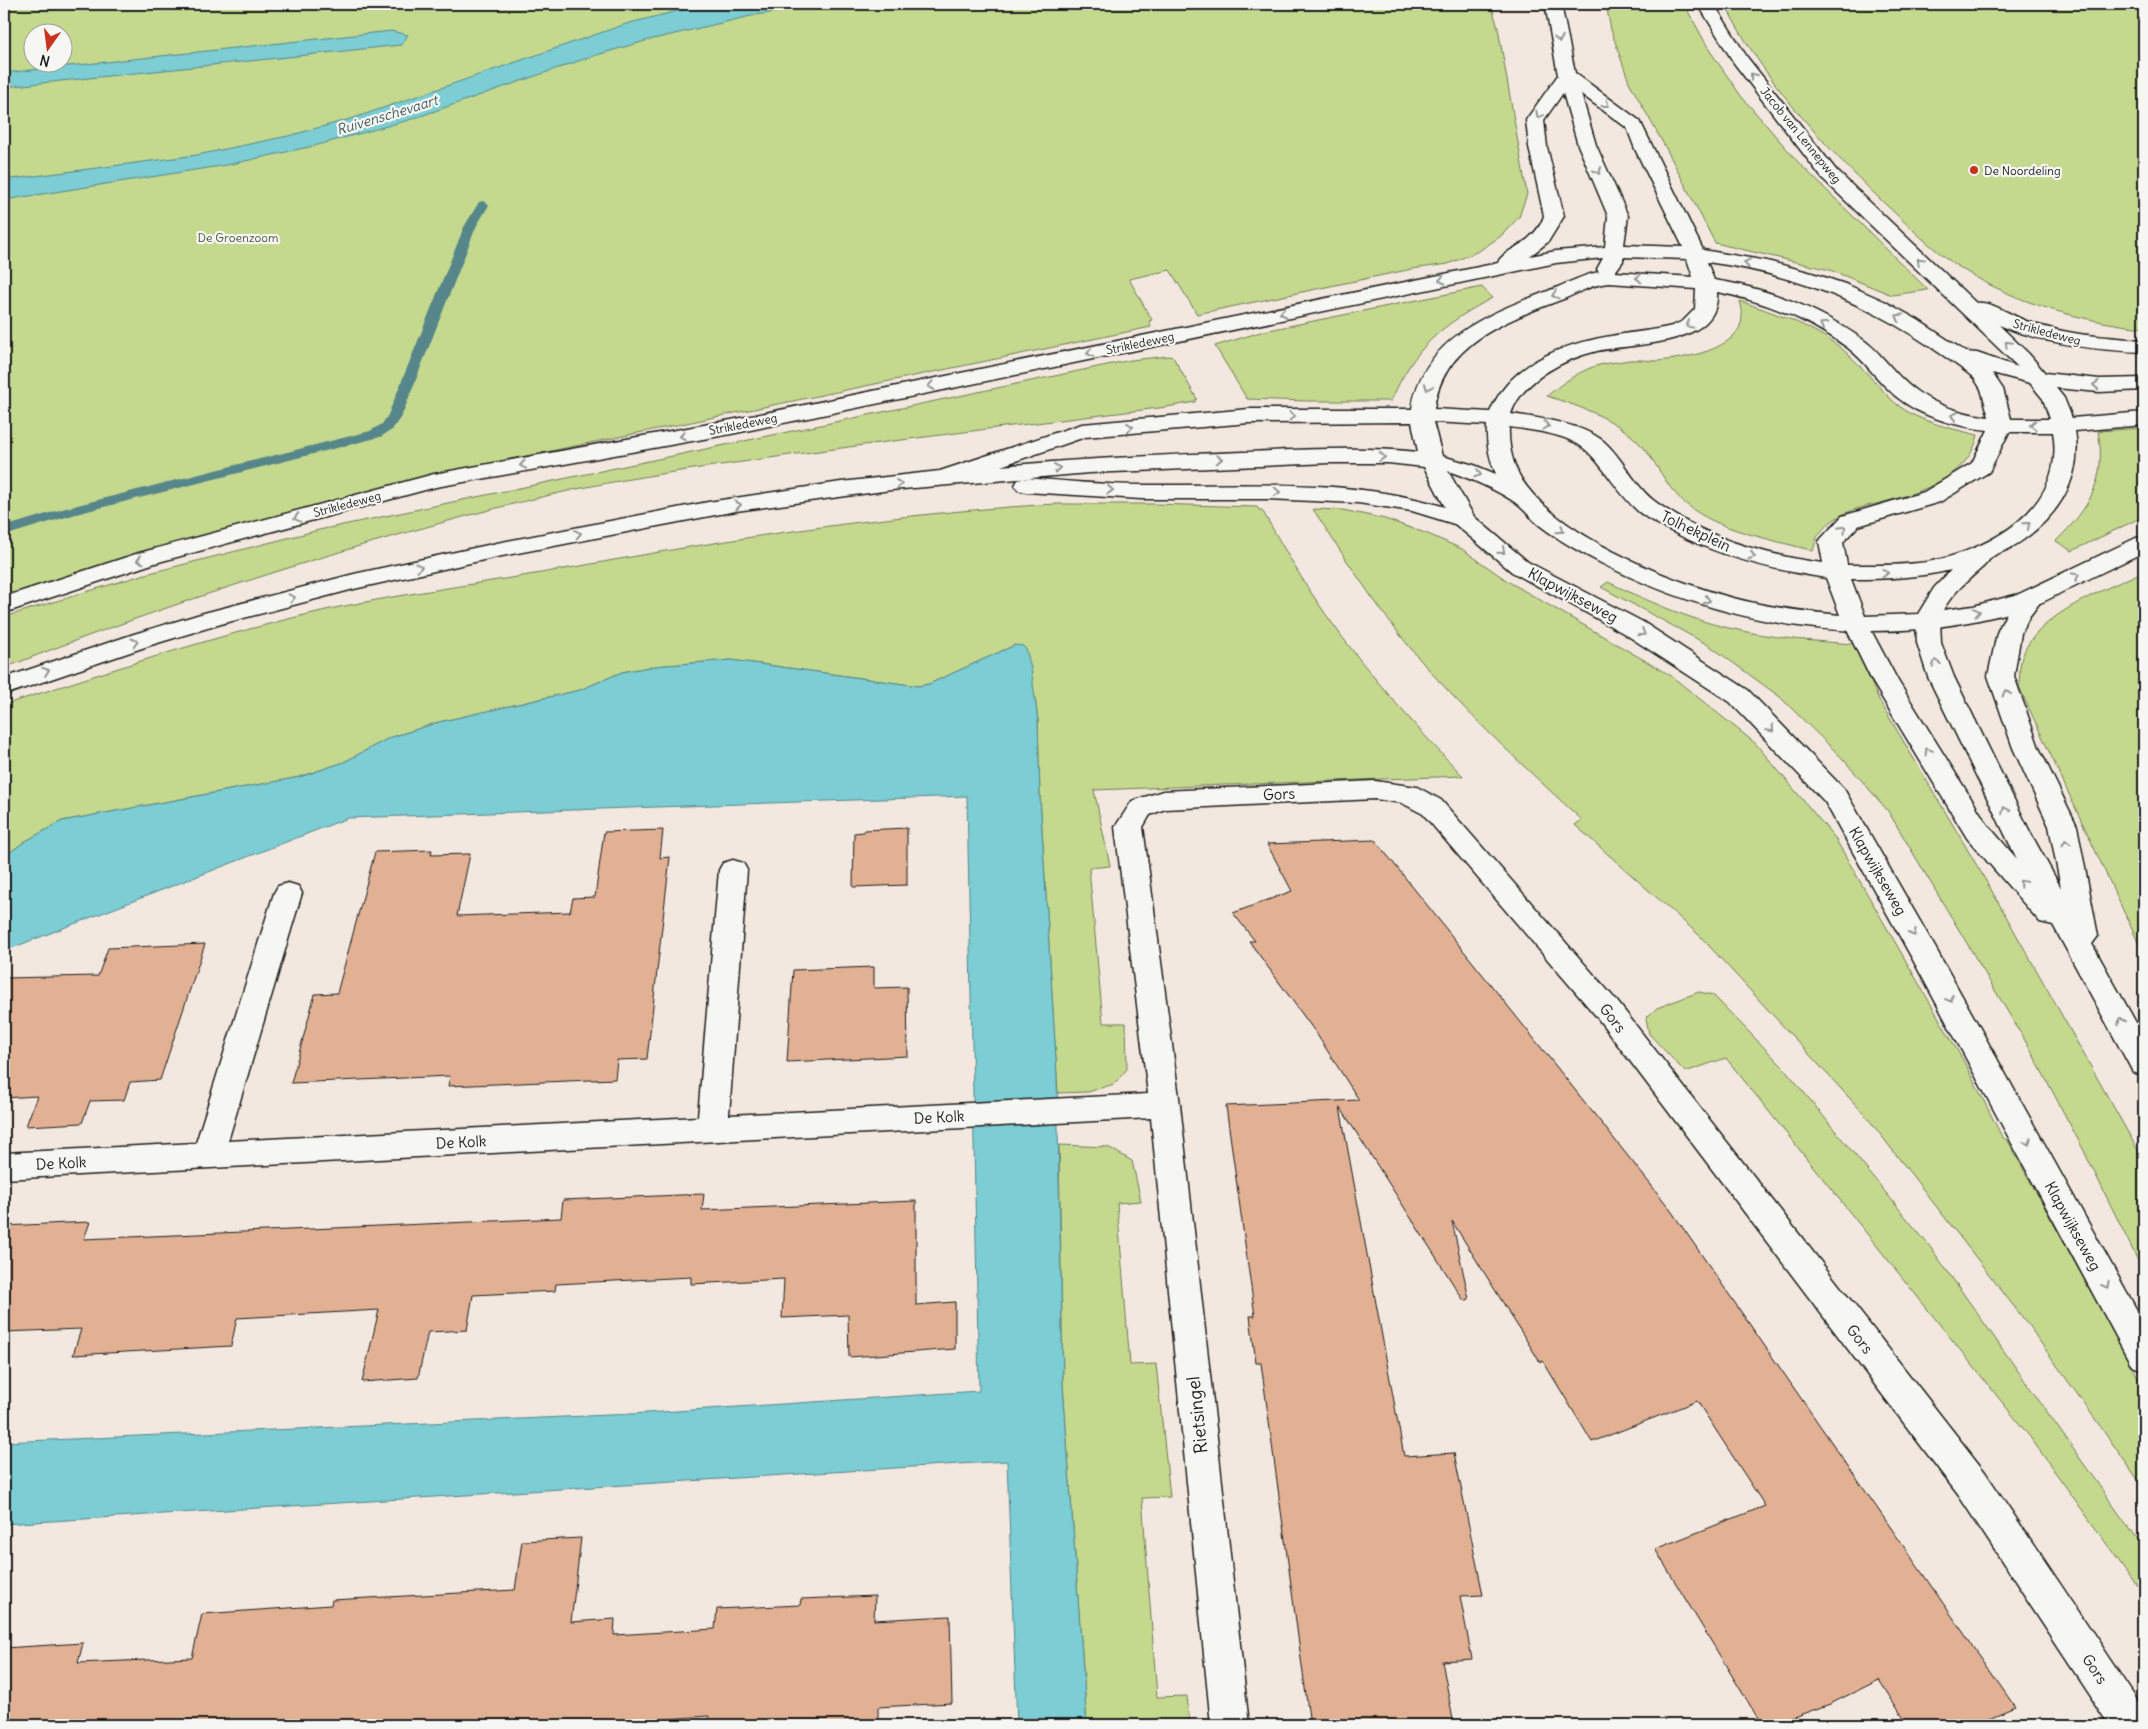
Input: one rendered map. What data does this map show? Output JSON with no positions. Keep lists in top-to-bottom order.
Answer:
{
  "streets": {
    "main road": [
      "Jacob van Lennepweg",
      "Strikledeweg",
      "Tolhekplein",
      "Klapwijkseweg",
      "Gors",
      "De Kolk",
      "Rietsingel"
    ]
  },
  "crossings": [
    ["Jacob van Lennepweg", "Strikledeweg"],
    ["Jacob van Lennepweg", "Tolhekplein"],
    ["Strikledeweg", "Tolhekplein"],
    ["Gors", "De Kolk"],
    ["Gors", "Rietsingel"],
    ["De Kolk", "Rietsingel"]
  ],
  "water": ["Ruivenschevaart"],
  "parks": ["De Groenzoom"],
  "places": ["De Noordeling"],
  "north": "bottom"
}
